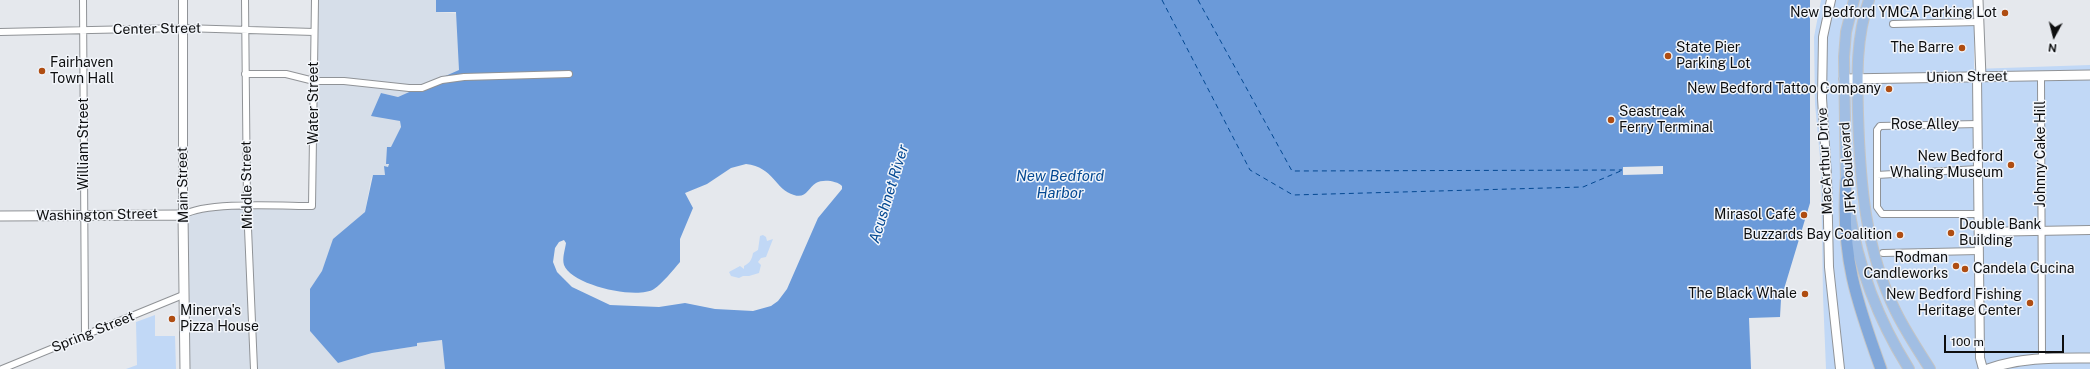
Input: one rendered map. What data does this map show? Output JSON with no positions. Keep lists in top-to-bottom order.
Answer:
{
  "streets": {
    "main road": [
      "Union Street",
      "JFK Boulevard",
      "Main Street",
      "Washington Street"
    ],
    "street": [
      "Center Street",
      "Water Street",
      "Rose Alley",
      "William Street",
      "Johnny Cake Hill",
      "MacArthur Drive",
      "Middle Street",
      "Spring Street"
    ]
  },
  "crossings": [
    ["Center Street", "Water Street"],
    ["Center Street", "William Street"],
    ["Center Street", "Main Street"],
    ["Center Street", "Middle Street"],
    ["Union Street", "Johnny Cake Hill"],
    ["Union Street", "JFK Boulevard"],
    ["Water Street", "Washington Street"],
    ["William Street", "Washington Street"],
    ["William Street", "Spring Street"],
    ["Main Street", "Washington Street"],
    ["Main Street", "Spring Street"],
    ["Middle Street", "Washington Street"]
  ],
  "water": ["New Bedford Harbor", "Acushnet River"],
  "places": [
    "New Bedford YMCA Parking Lot",
    "The Barre",
    "State Pier Parking Lot",
    "Fairhaven Town Hall",
    "New Bedford Tattoo Company",
    "Seastreak Ferry Terminal",
    "New Bedford Whaling Museum",
    "Mirasol Café",
    "Double Bank Building",
    "Buzzards Bay Coalition",
    "Rodman Candleworks",
    "Candela Cucina",
    "The Black Whale",
    "New Bedford Fishing Heritage Center",
    "Minerva's Pizza House"
  ],
  "scale_bar": "100 m",
  "north": "bottom"
}
